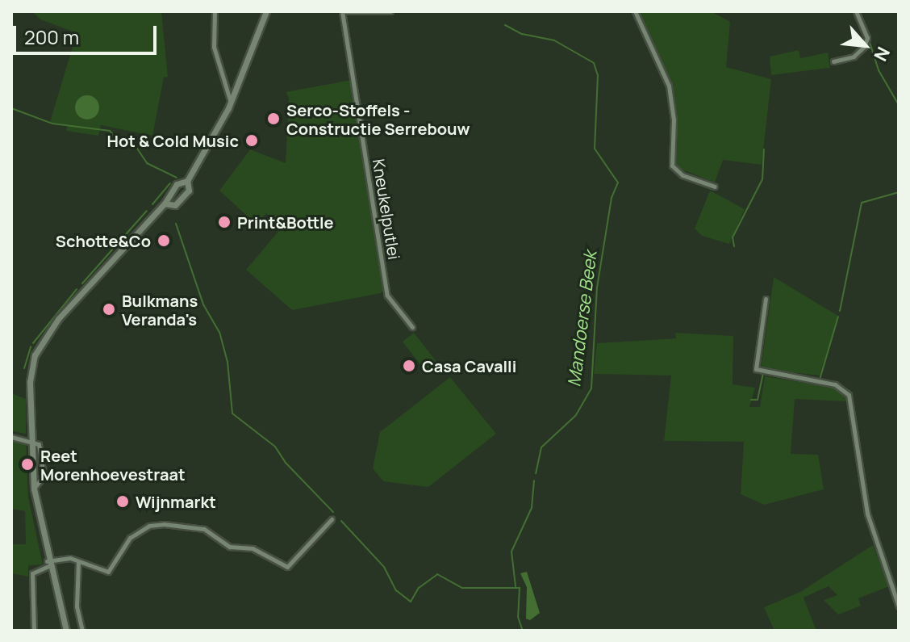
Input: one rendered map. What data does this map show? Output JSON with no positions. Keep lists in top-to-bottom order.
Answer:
{
  "streets": {
    "street": ["Kneukelputlei"]
  },
  "water": ["Mandoerse Beek"],
  "places": [
    "Serco-Stoffels - Constructie Serrebouw",
    "Hot & Cold Music",
    "Print&Bottle",
    "Schotte&Co",
    "Bulkmans Veranda's",
    "Casa Cavalli",
    "Reet Morenhoevestraat",
    "Wijnmarkt"
  ],
  "scale_bar": "200 m",
  "north": "bottom right"
}
